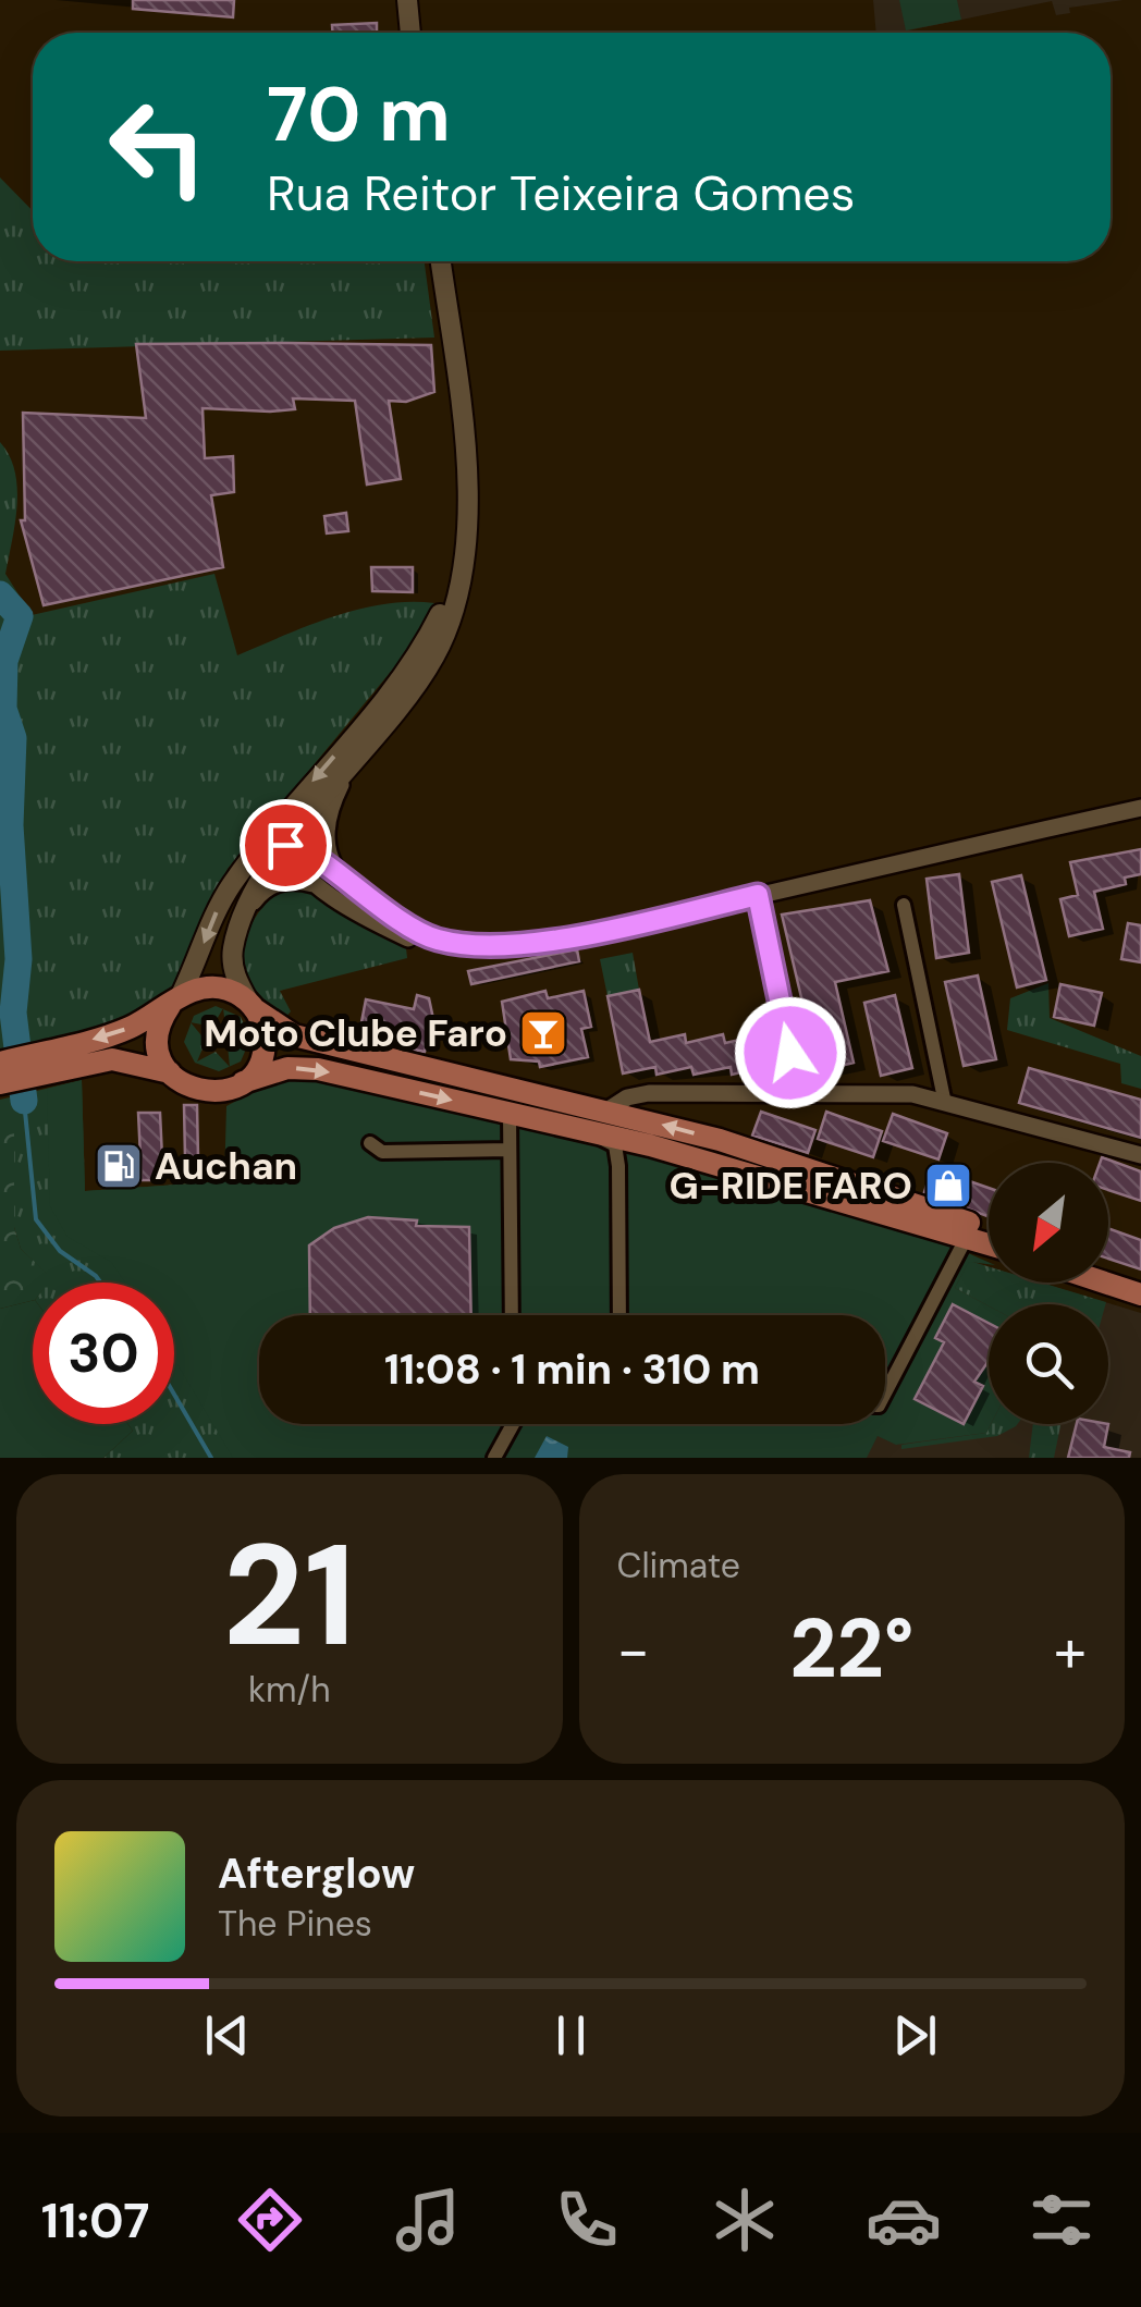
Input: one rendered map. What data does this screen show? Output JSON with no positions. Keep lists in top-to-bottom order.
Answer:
{
  "places": {
    "bar": ["Moto Clube Faro"],
    "fuel station": ["Auchan"],
    "shop": ["G-RIDE FARO"]
  },
  "north": "bottom left",
  "page": {
    "turn": ["70 m", "Rua Reitor Teixeira Gomes"],
    "limit": "30",
    "trip": "11:08 · 1 min · 310 m",
    "tile": [
      ["21", "km/h"],
      "Climate"
    ],
    "heat": ["−", "22°", "+"],
    "song": ["Afterglow", "The Pines"],
    "tabs": "11:07"
  }
}
